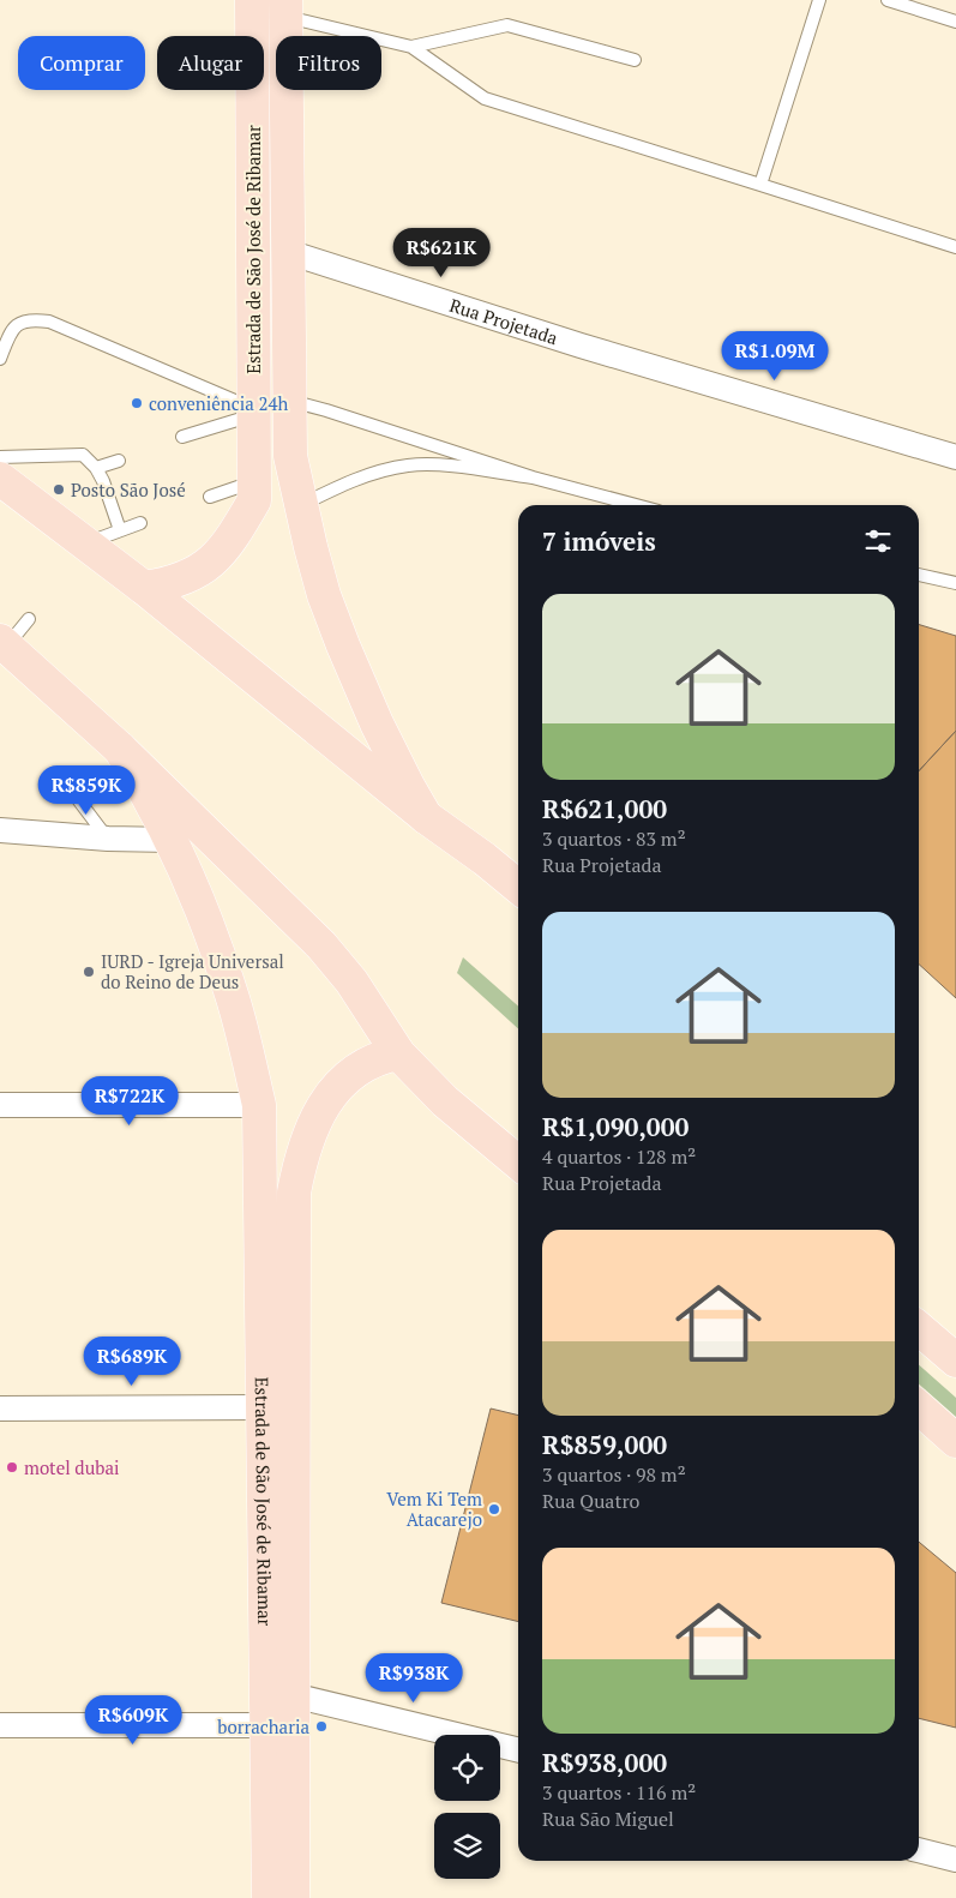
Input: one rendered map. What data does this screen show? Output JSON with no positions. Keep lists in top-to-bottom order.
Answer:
{
  "streets": {
    "main road": ["Estrada de São José de Ribamar"],
    "street": ["Rua Projetada"]
  },
  "crossings": [
    ["Estrada de São José de Ribamar", "Rua Projetada"]
  ],
  "places": [
    "conveniência 24h",
    "Posto São José",
    "IURD - Igreja Universal do Reino de Deus",
    "motel dubai",
    "Vem Ki Tem Atacarejo",
    "borracharia"
  ],
  "page": {
    "chip": ["Comprar", "Alugar", "Filtros"],
    "price": [
      "R$621K",
      "R$1.09M",
      "R$859K",
      "R$722K",
      "R$689K",
      "R$938K",
      "R$609K"
    ],
    "heading": "7 imóveis",
    "list": [
      {
        "name": "R$621,000",
        "note": "3 quartos · 83 m² · Rua Projetada"
      },
      {
        "name": "R$1,090,000",
        "note": "4 quartos · 128 m² · Rua Projetada"
      },
      {
        "name": "R$859,000",
        "note": "3 quartos · 98 m² · Rua Quatro"
      },
      {
        "name": "R$938,000",
        "note": "3 quartos · 116 m² · Rua São Miguel"
      }
    ]
  }
}
